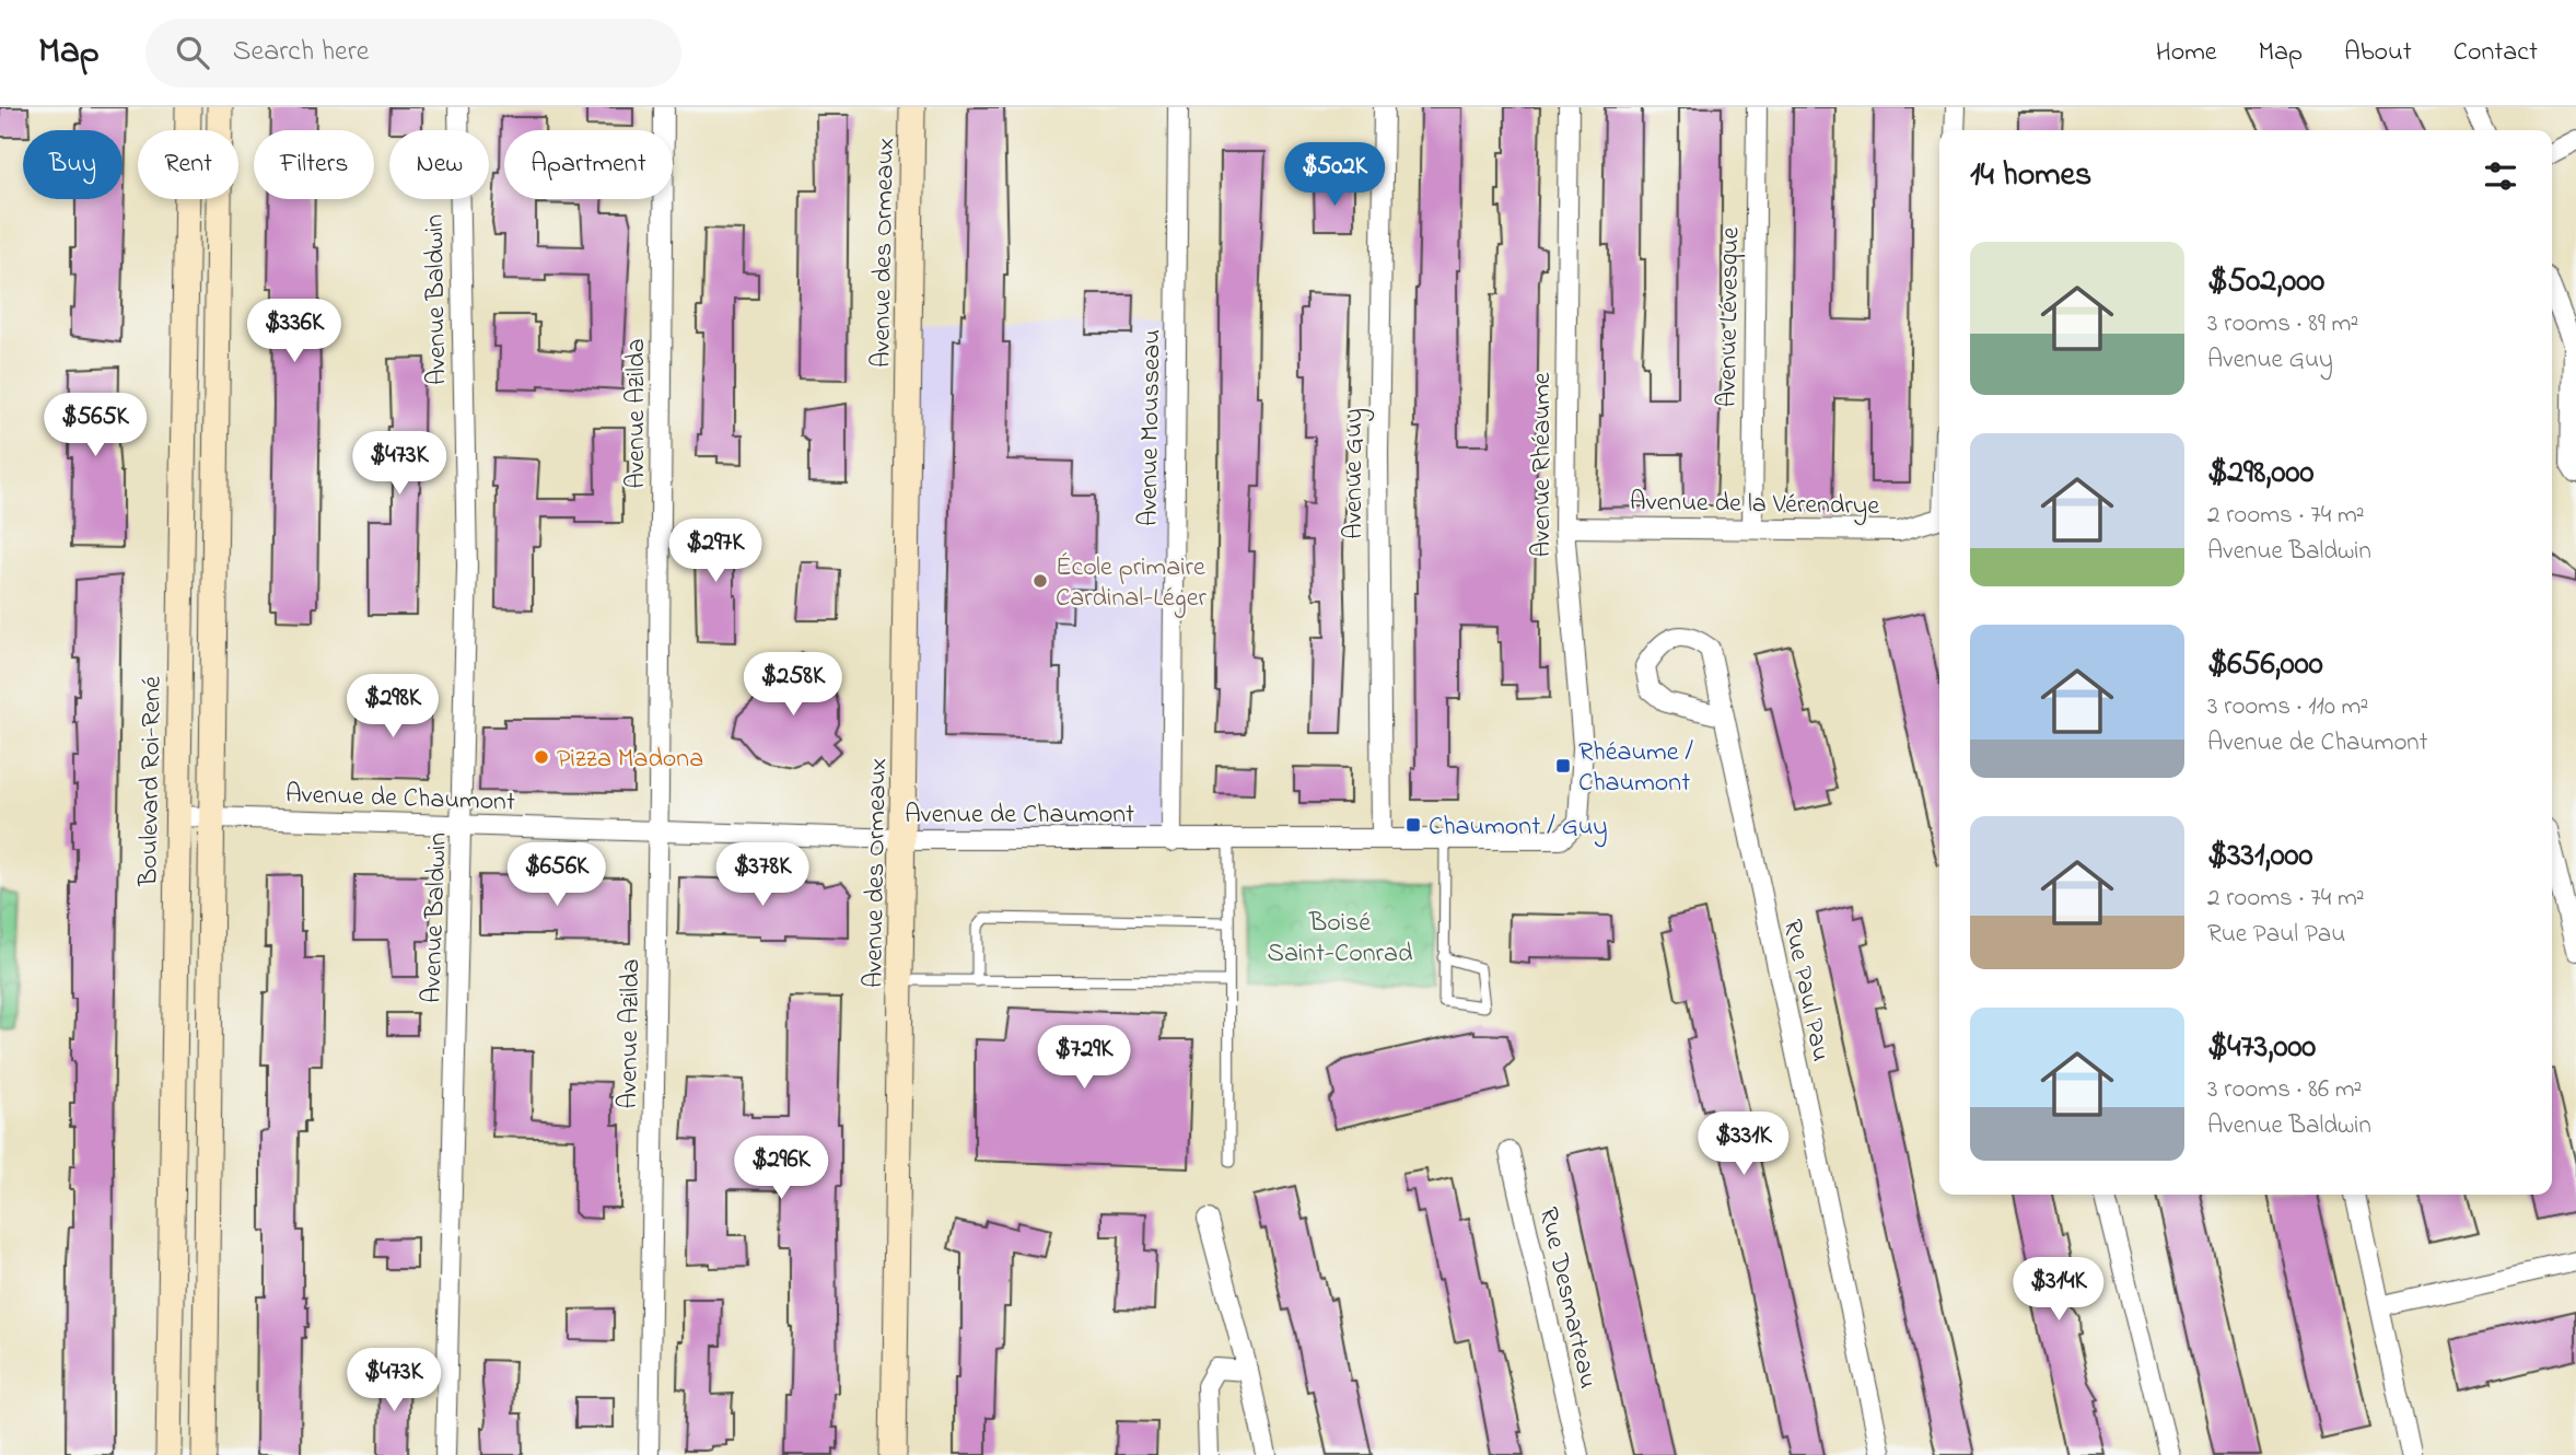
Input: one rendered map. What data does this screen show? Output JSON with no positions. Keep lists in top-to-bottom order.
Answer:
{
  "streets": {
    "street": [
      "Avenue des Ormeaux",
      "Avenue Baldwin",
      "Avenue Lévesque",
      "Avenue Azilda",
      "Avenue Mousseau",
      "Avenue Rhéaume",
      "Avenue Guy",
      "Avenue de la Vérendrye",
      "Boulevard Roi-René",
      "Avenue de Chaumont",
      "Rue Paul Pau",
      "Rue Desmarteau"
    ]
  },
  "crossings": [
    ["Avenue des Ormeaux", "Avenue de Chaumont"],
    ["Avenue Baldwin", "Avenue de Chaumont"],
    ["Avenue Lévesque", "Avenue de la Vérendrye"],
    ["Avenue Azilda", "Avenue de Chaumont"],
    ["Avenue Mousseau", "Avenue de Chaumont"],
    ["Avenue Rhéaume", "Avenue de la Vérendrye"],
    ["Avenue Rhéaume", "Avenue de Chaumont"],
    ["Avenue Guy", "Avenue de Chaumont"],
    ["Boulevard Roi-René", "Avenue de Chaumont"]
  ],
  "parks": ["Boisé Saint-Conrad"],
  "places": {
    "other": ["École primaire Cardinal-Léger", "Pizza Madona"],
    "transit": ["Rhéaume / Chaumont", "Chaumont / Guy"]
  },
  "page": {
    "header": "Map",
    "search": "Search here",
    "nav": [
      "Home",
      "Map",
      "About",
      "Contact"
    ],
    "chip": [
      "Buy",
      "Rent",
      "Filters",
      "New",
      "Apartment"
    ],
    "heading": "14 homes",
    "price": [
      "$502K",
      "$336K",
      "$565K",
      "$473K",
      "$297K",
      "$258K",
      "$298K",
      "$656K",
      "$378K",
      "$729K",
      "$331K",
      "$296K",
      "$314K",
      "$473K"
    ],
    "list": [
      {
        "name": "$502,000",
        "note": "3 rooms · 89 m² · Avenue Guy"
      },
      {
        "name": "$298,000",
        "note": "2 rooms · 74 m² · Avenue Baldwin"
      },
      {
        "name": "$656,000",
        "note": "3 rooms · 110 m² · Avenue de Chaumont"
      },
      {
        "name": "$331,000",
        "note": "2 rooms · 74 m² · Rue Paul Pau"
      },
      {
        "name": "$473,000",
        "note": "3 rooms · 86 m² · Avenue Baldwin"
      }
    ]
  }
}
